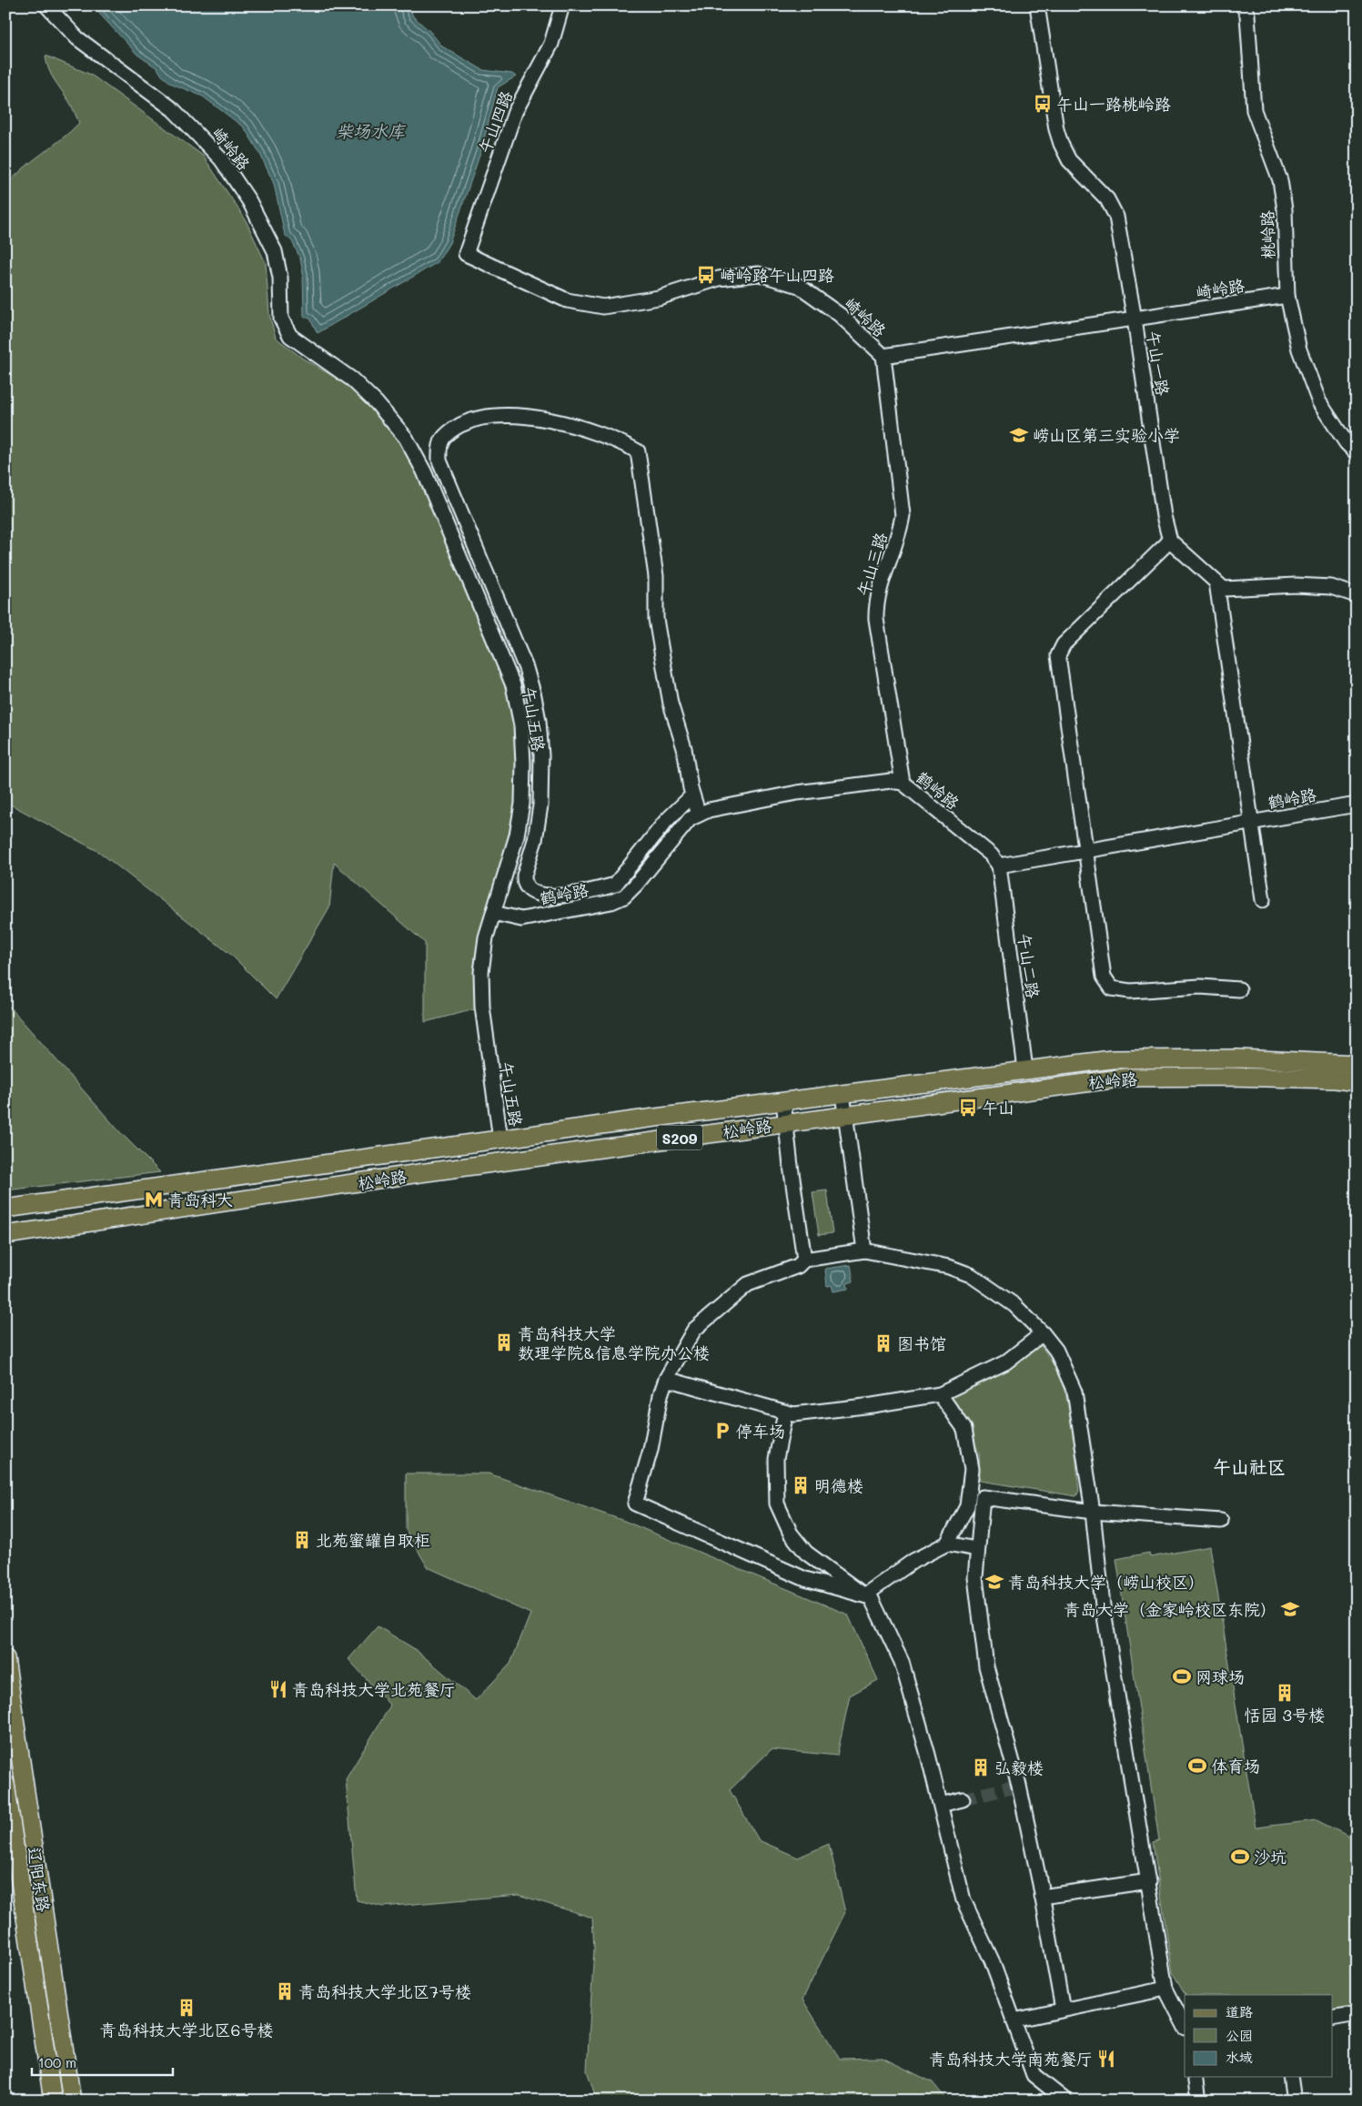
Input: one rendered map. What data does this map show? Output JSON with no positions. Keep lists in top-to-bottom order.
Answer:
{
  "streets": {
    "main road": ["松岭路", "S209", "辽阳东路"],
    "street": [
      "午山四路",
      "崎岭路",
      "桃岭路",
      "午山一路",
      "午山三路",
      "午山五路",
      "鹤岭路",
      "午山二路"
    ]
  },
  "crossings": [
    ["午山四路", "崎岭路"],
    ["崎岭路", "桃岭路"],
    ["崎岭路", "午山一路"],
    ["崎岭路", "午山三路"],
    ["崎岭路", "午山五路"],
    ["午山三路", "鹤岭路"],
    ["午山五路", "鹤岭路"],
    ["午山五路", "松岭路"],
    ["鹤岭路", "午山二路"],
    ["午山二路", "松岭路"]
  ],
  "districts": ["午山社区"],
  "water": ["柴场水库"],
  "places": {
    "bus stop": ["午山一路桃岭路", "崎岭路午山四路", "午山"],
    "school or university": ["崂山区第三实验小学", "青岛科技大学（崂山校区）", "青岛大学（金家岭校区东院）"],
    "metro station": ["青岛科大"],
    "building": [
      "青岛科技大学 数理学院&信息学院办公楼",
      "图书馆",
      "明德楼",
      "北苑蜜罐自取柜",
      "恬园 3号楼",
      "弘毅楼",
      "青岛科技大学北区7号楼",
      "青岛科技大学北区6号楼"
    ],
    "parking": ["停车场"],
    "sports": ["网球场", "体育场", "沙坑"],
    "restaurant": ["青岛科技大学北苑餐厅", "青岛科技大学南苑餐厅"]
  },
  "legend": ["道路", "公园", "水域"],
  "scale_bar": "100 m"
}
